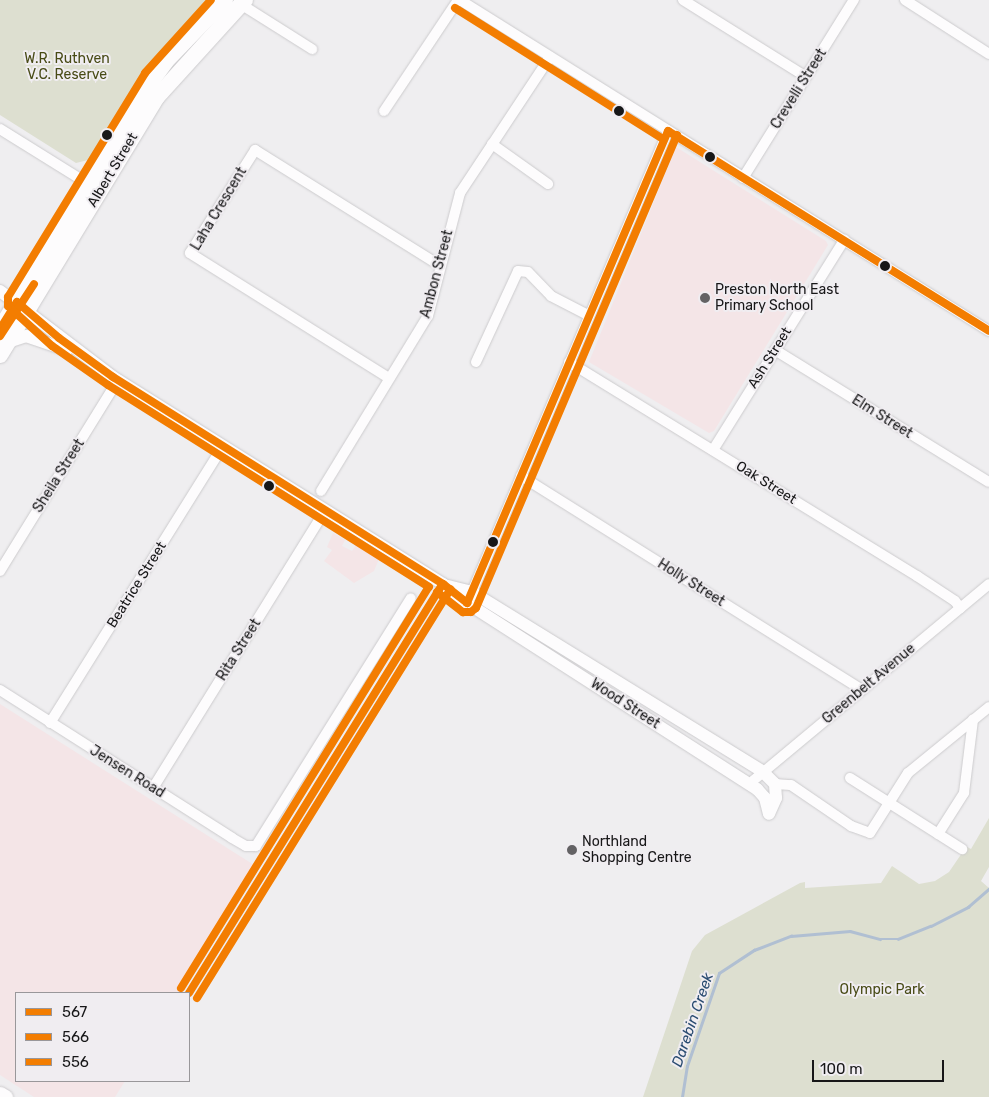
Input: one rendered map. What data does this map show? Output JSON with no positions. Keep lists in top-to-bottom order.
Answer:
{
  "streets": {
    "highway": ["Albert Street"],
    "street": [
      "Crevelli Street",
      "Laha Crescent",
      "Ambon Street",
      "Ash Street",
      "Elm Street",
      "Sheila Street",
      "Oak Street",
      "Holly Street",
      "Beatrice Street",
      "Rita Street",
      "Greenbelt Avenue",
      "Wood Street",
      "Jensen Road"
    ]
  },
  "crossings": [
    ["Albert Street", "Wood Street"],
    ["Laha Crescent", "Ambon Street"],
    ["Ash Street", "Elm Street"],
    ["Ash Street", "Oak Street"],
    ["Sheila Street", "Wood Street"],
    ["Oak Street", "Greenbelt Avenue"],
    ["Holly Street", "Greenbelt Avenue"],
    ["Beatrice Street", "Wood Street"],
    ["Beatrice Street", "Jensen Road"],
    ["Rita Street", "Wood Street"],
    ["Rita Street", "Jensen Road"],
    ["Greenbelt Avenue", "Wood Street"]
  ],
  "water": ["Darebin Creek"],
  "parks": ["W.R. Ruthven V.C. Reserve", "Olympic Park"],
  "places": ["Preston North East Primary School", "Northland Shopping Centre"],
  "lines": ["transit line 556", "transit line 566", "transit line 567"],
  "legend": ["567", "566", "556"],
  "scale_bar": "100 m"
}
